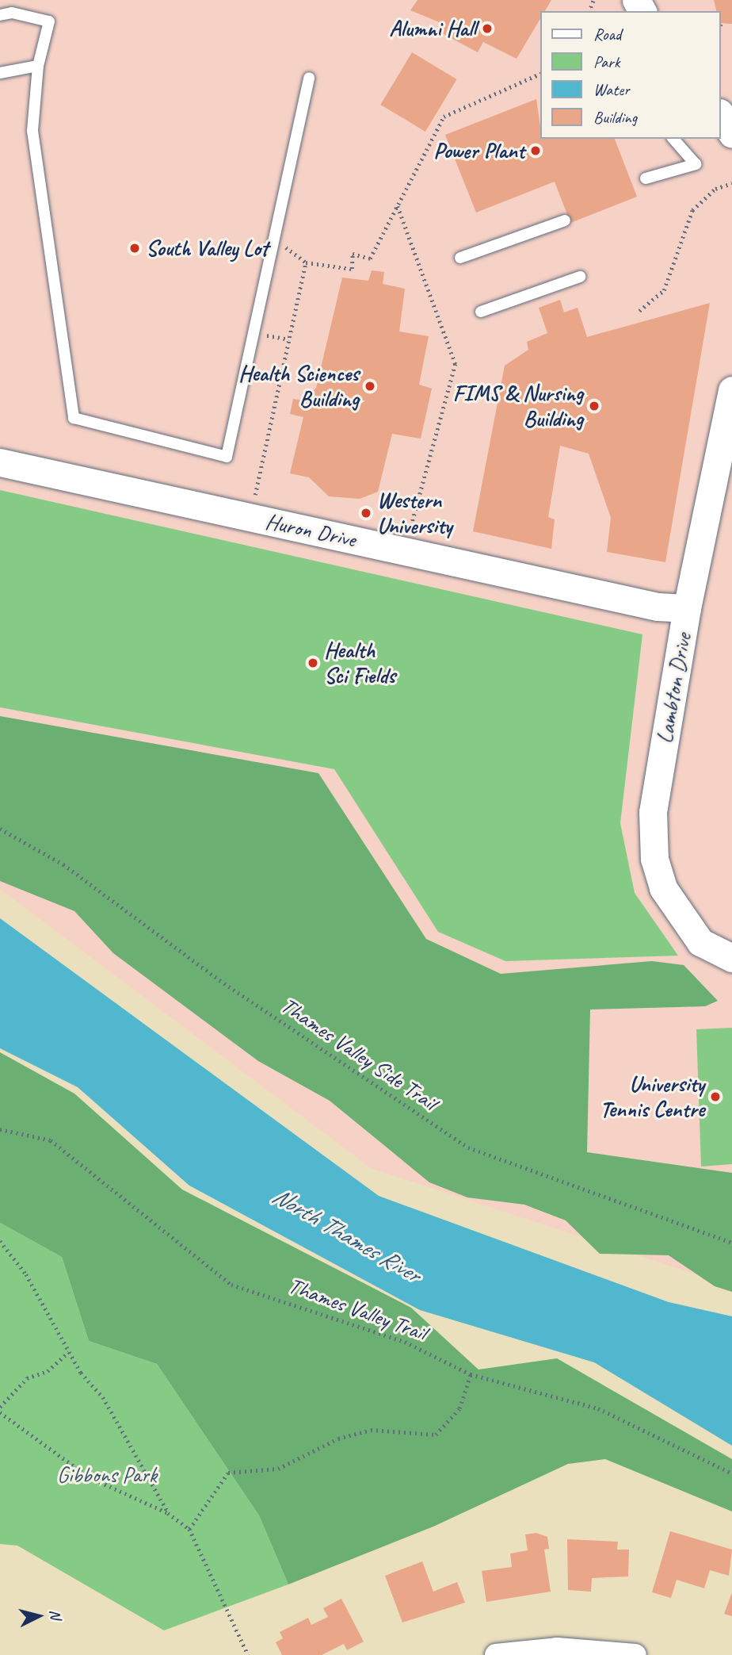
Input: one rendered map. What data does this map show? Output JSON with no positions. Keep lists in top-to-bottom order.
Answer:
{
  "streets": {
    "street": ["Huron Drive", "Lambton Drive"],
    "path": ["Thames Valley Side Trail", "Thames Valley Trail"]
  },
  "crossings": [
    ["Huron Drive", "Lambton Drive"]
  ],
  "water": ["North Thames River"],
  "parks": ["Gibbons Park"],
  "places": [
    "Alumni Hall",
    "Power Plant",
    "South Valley Lot",
    "Health Sciences Building",
    "FIMS & Nursing Building",
    "Western University",
    "Health Sci Fields",
    "University Tennis Centre"
  ],
  "legend": [
    "Road",
    "Park",
    "Water",
    "Building"
  ],
  "north": "right"
}
